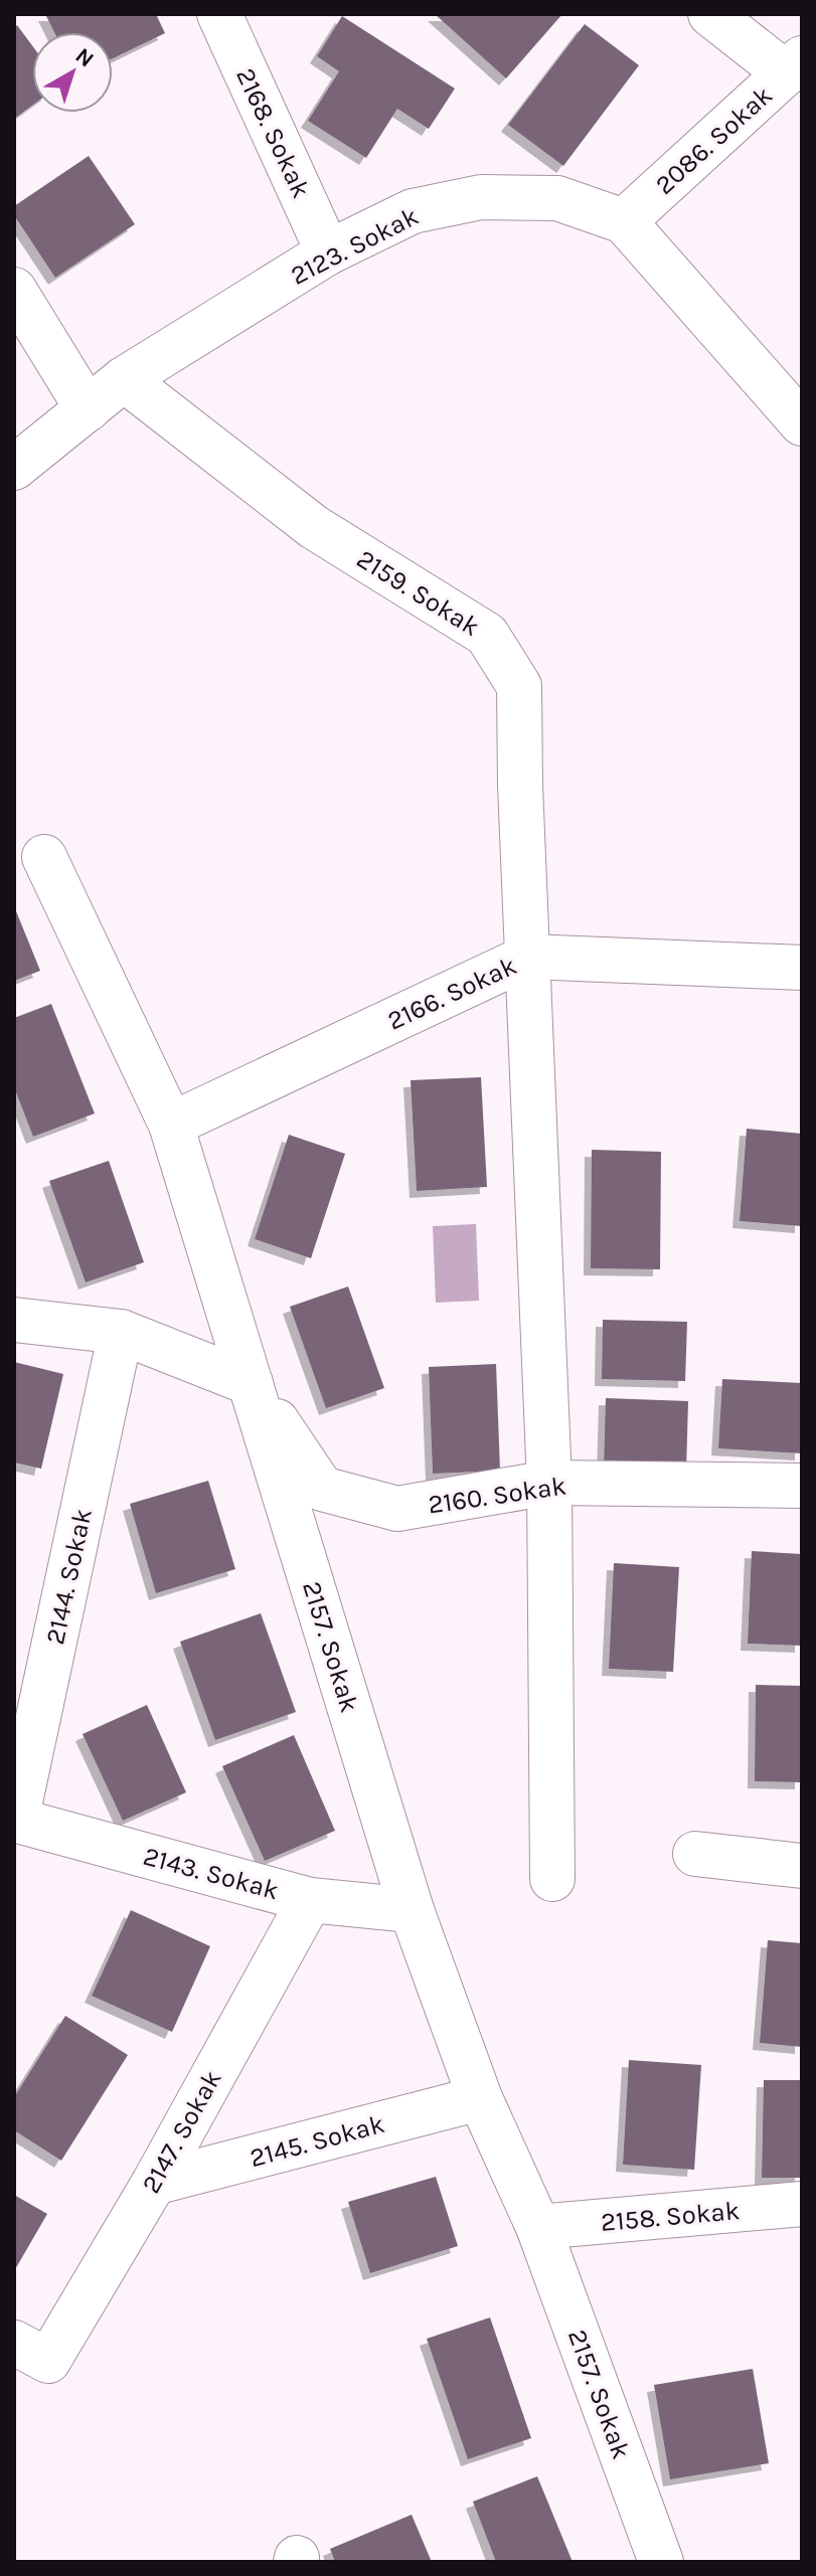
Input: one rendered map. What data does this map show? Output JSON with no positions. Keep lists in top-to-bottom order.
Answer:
{
  "streets": {
    "street": [
      "2168. Sokak",
      "2086. Sokak",
      "2123. Sokak",
      "2159. Sokak",
      "2166. Sokak",
      "2160. Sokak",
      "2144. Sokak",
      "2157. Sokak",
      "2143. Sokak",
      "2147. Sokak",
      "2145. Sokak",
      "2158. Sokak"
    ]
  },
  "crossings": [
    ["2168. Sokak", "2123. Sokak"],
    ["2086. Sokak", "2123. Sokak"],
    ["2123. Sokak", "2159. Sokak"],
    ["2159. Sokak", "2166. Sokak"],
    ["2159. Sokak", "2160. Sokak"],
    ["2166. Sokak", "2157. Sokak"],
    ["2160. Sokak", "2157. Sokak"],
    ["2144. Sokak", "2143. Sokak"],
    ["2157. Sokak", "2143. Sokak"],
    ["2157. Sokak", "2145. Sokak"],
    ["2157. Sokak", "2158. Sokak"],
    ["2143. Sokak", "2147. Sokak"],
    ["2147. Sokak", "2145. Sokak"]
  ],
  "north": "top right"
}
